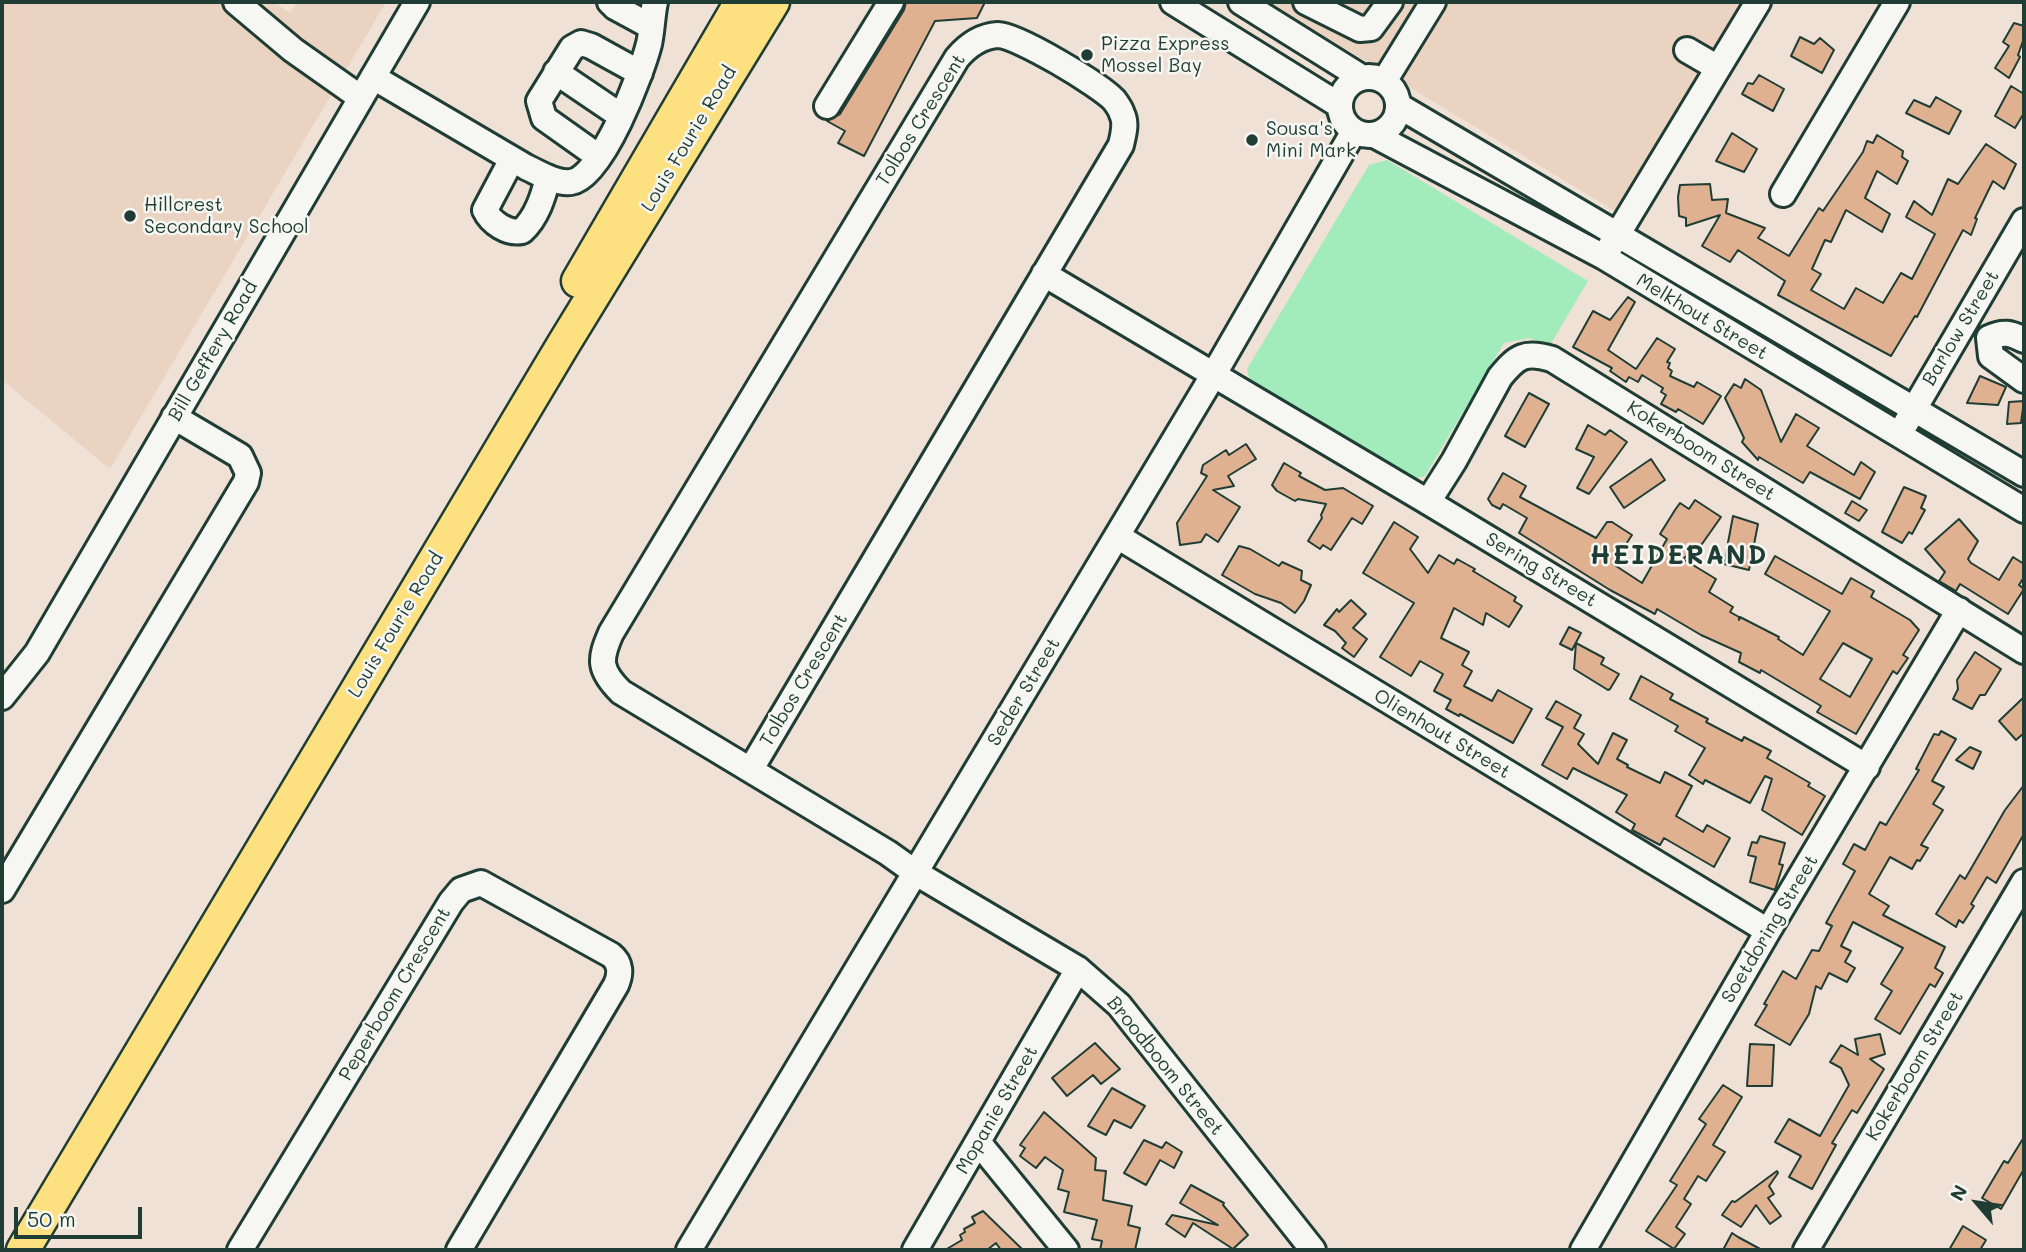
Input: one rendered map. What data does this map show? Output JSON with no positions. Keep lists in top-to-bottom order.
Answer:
{
  "streets": {
    "main road": ["Louis Fourie Road"],
    "street": [
      "Tolbos Crescent",
      "Melkhout Street",
      "Barlow Street",
      "Bill Geffery Road",
      "Kokerboom Street",
      "Sering Street",
      "Seder Street",
      "Olienhout Street",
      "Soetdoring Street",
      "Peperboom Crescent",
      "Broodboom Street",
      "Mopanie Street"
    ]
  },
  "crossings": [
    ["Tolbos Crescent", "Sering Street"],
    ["Tolbos Crescent", "Seder Street"],
    ["Tolbos Crescent", "Broodboom Street"],
    ["Melkhout Street", "Barlow Street"],
    ["Melkhout Street", "Seder Street"],
    ["Kokerboom Street", "Sering Street"],
    ["Kokerboom Street", "Soetdoring Street"],
    ["Sering Street", "Seder Street"],
    ["Sering Street", "Soetdoring Street"],
    ["Seder Street", "Olienhout Street"],
    ["Seder Street", "Broodboom Street"],
    ["Olienhout Street", "Soetdoring Street"],
    ["Broodboom Street", "Mopanie Street"]
  ],
  "districts": ["HEIDERAND"],
  "places": ["Pizza Express Mossel Bay", "Sousa's Mini Mark", "Hillcrest Secondary School"],
  "scale_bar": "50 m",
  "north": "top left"
}
